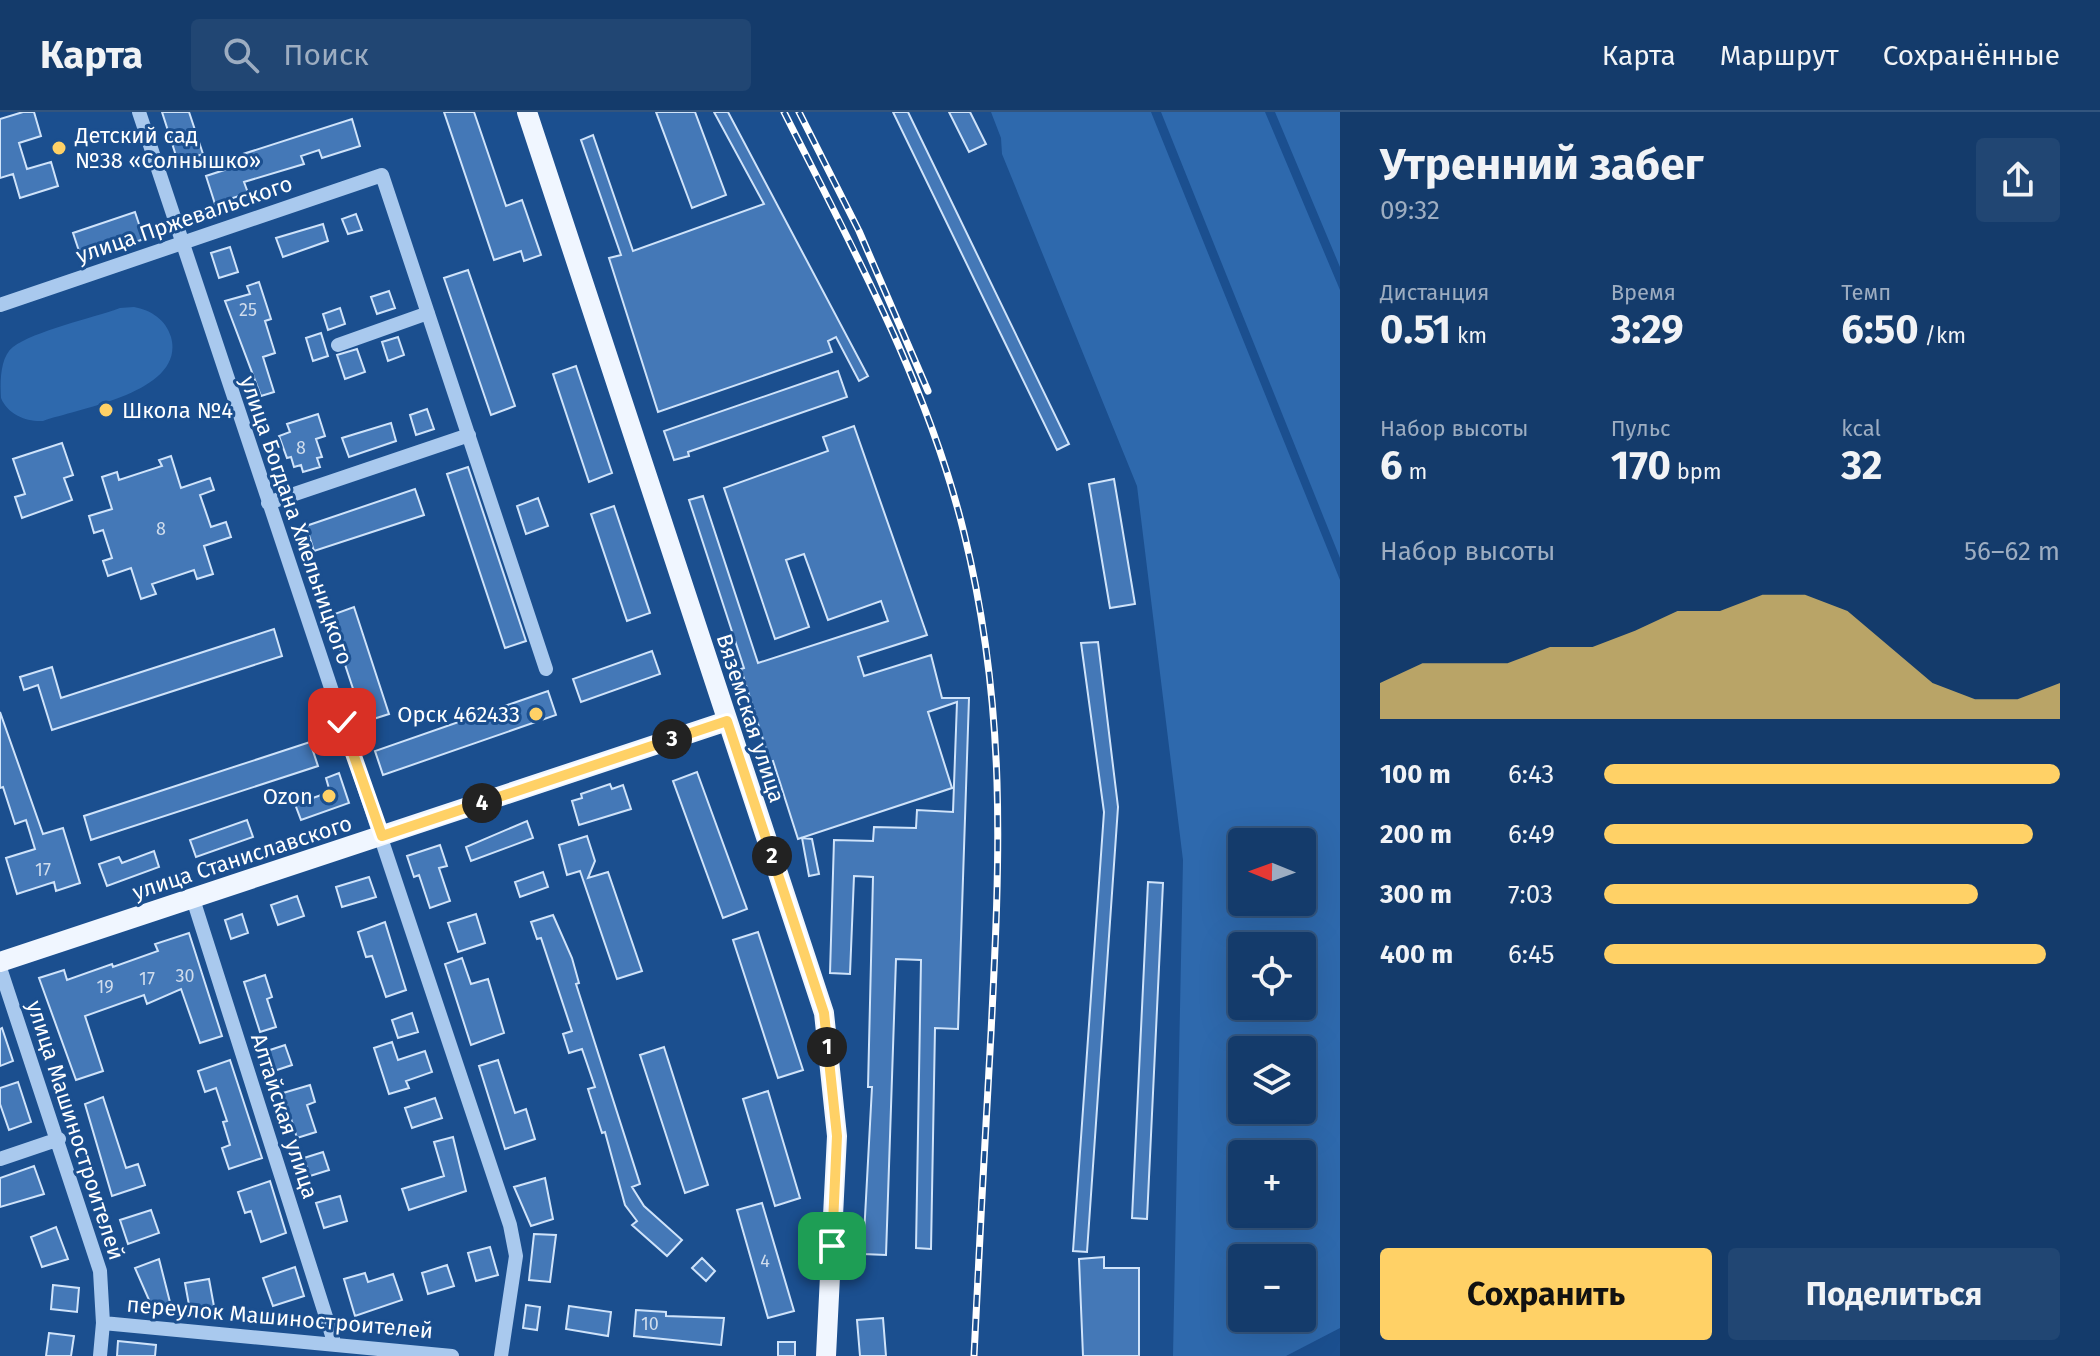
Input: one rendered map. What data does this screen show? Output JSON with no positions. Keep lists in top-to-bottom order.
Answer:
{
  "streets": {
    "main road": ["Вяземская улица", "улица Станиславского"],
    "street": [
      "улица Пржевальского",
      "улица Богдана Хмельницкого",
      "Алтайская улица",
      "улица Машиностроителей",
      "переулок Машиностроителей"
    ]
  },
  "crossings": [
    ["улица Пржевальского", "улица Богдана Хмельницкого"],
    ["улица Богдана Хмельницкого", "улица Станиславского"],
    ["Вяземская улица", "улица Станиславского"],
    ["улица Станиславского", "Алтайская улица"],
    ["улица Станиславского", "улица Машиностроителей"],
    ["Алтайская улица", "переулок Машиностроителей"],
    ["улица Машиностроителей", "переулок Машиностроителей"]
  ],
  "places": [
    "Детский сад №38 «Солнышко»",
    "Школа №4",
    "Орск 462433",
    "Ozon"
  ],
  "house_numbers": [
    "25",
    "8",
    "8",
    "17",
    "30",
    "17",
    "19",
    "4",
    "10"
  ],
  "north": "left",
  "page": {
    "header": "Карта",
    "search": "Поиск",
    "nav": ["Карта", "Маршрут", "Сохранённые"],
    "heading": ["Утренний забег", "09:32"],
    "stats": [
      ["Дистанция", "0.51 km"],
      ["Время", "3:29"],
      ["Темп", "6:50 /km"],
      ["Набор высоты", "6 m"],
      ["Пульс", "170 bpm"],
      ["kcal", "32"]
    ],
    "chart": ["Набор высоты", "56–62 m"],
    "pins": [
      "3",
      "4",
      "2",
      "1"
    ],
    "list": [
      {
        "name": "100 m",
        "note": "6:43"
      },
      {
        "name": "200 m",
        "note": "6:49"
      },
      {
        "name": "300 m",
        "note": "7:03"
      },
      {
        "name": "400 m",
        "note": "6:45"
      }
    ],
    "map_buttons": ["+", "−"],
    "buttons": ["Сохранить", "Поделиться"]
  }
}
